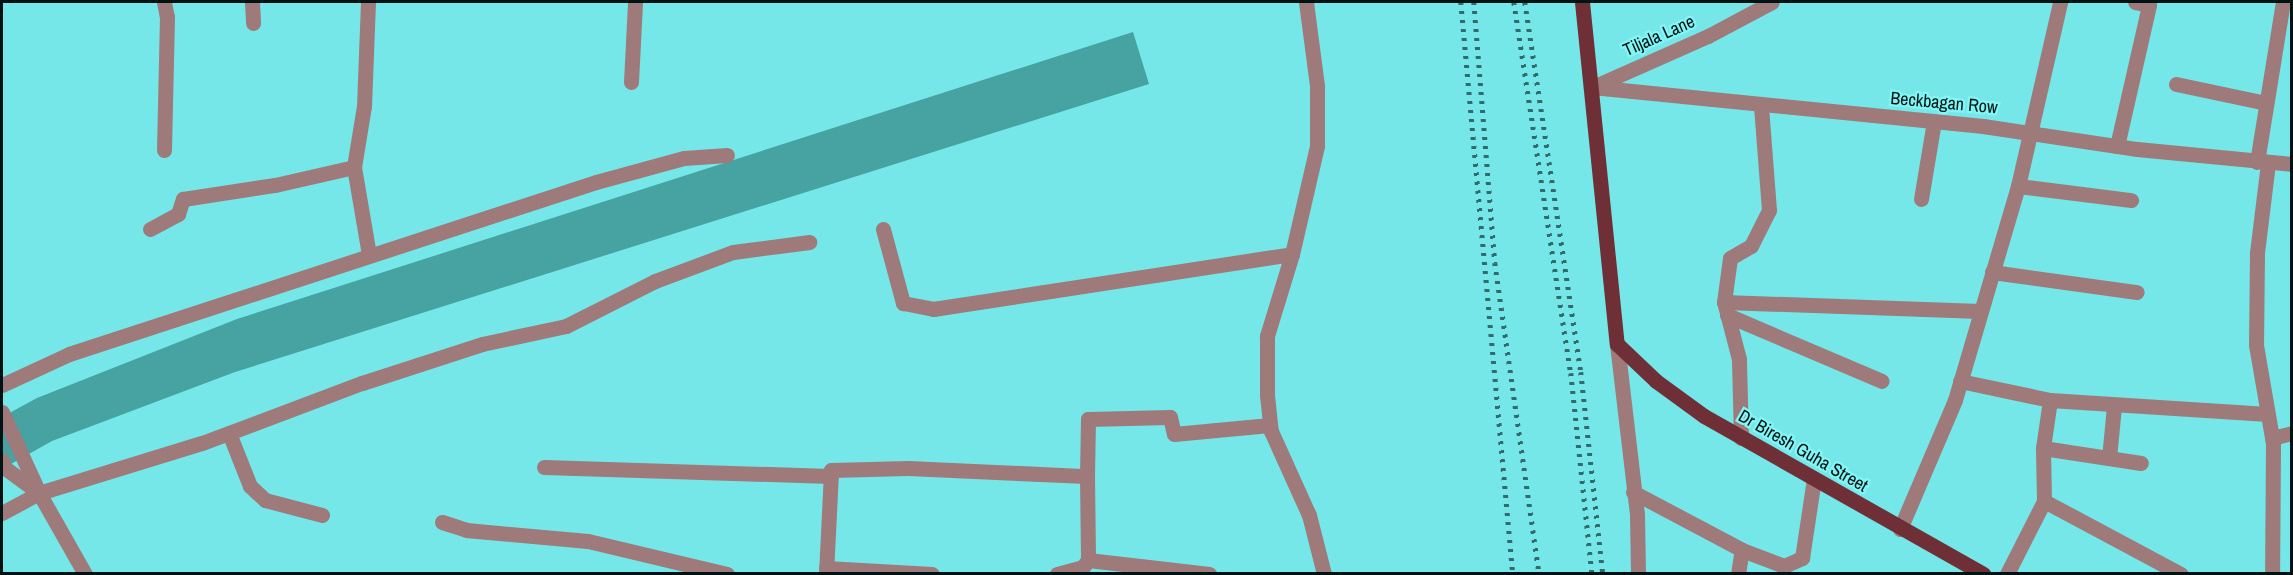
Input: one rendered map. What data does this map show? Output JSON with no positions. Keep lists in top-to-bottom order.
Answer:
{
  "streets": {
    "main road": ["Dr Biresh Guha Street"],
    "street": ["Tiljala Lane", "Beckbagan Row"]
  },
  "crossings": [
    ["Tiljala Lane", "Beckbagan Row"]
  ]
}
